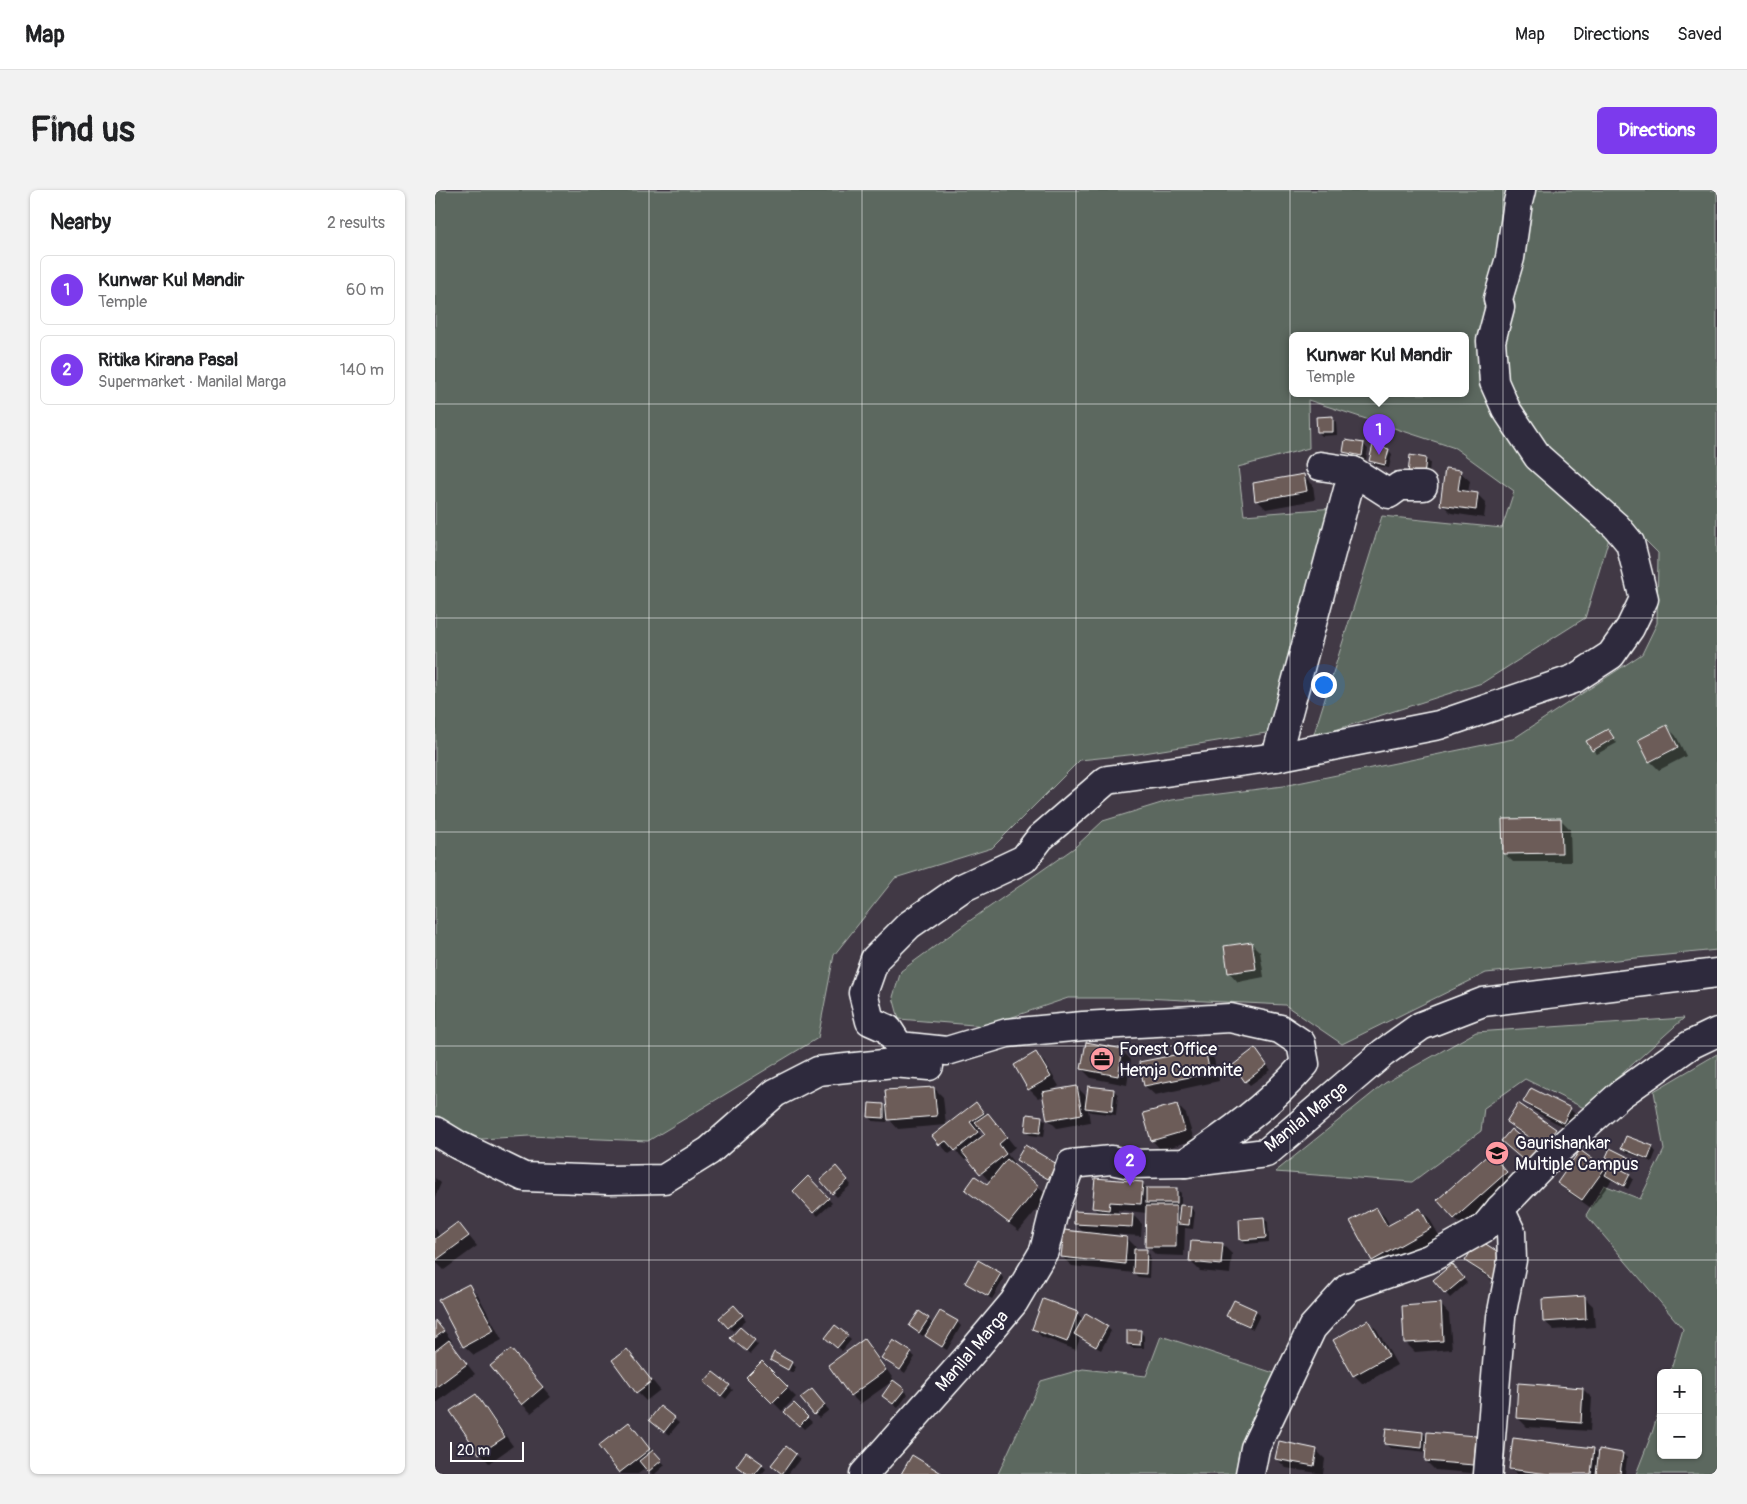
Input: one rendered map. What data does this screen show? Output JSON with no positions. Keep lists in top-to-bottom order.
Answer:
{
  "streets": {
    "street": ["Manilal Marga"]
  },
  "places": {
    "office": ["Forest Office Hemja Commite"],
    "school or university": ["Gaurishankar Multiple Campus"]
  },
  "scale_bar": "20 m",
  "page": {
    "header": "Map",
    "nav": ["Map", "Directions", "Saved"],
    "buttons": "Directions",
    "title": "Find us",
    "heading": ["Nearby", "2 results"],
    "list": [
      {
        "mark": "1",
        "name": "Kunwar Kul Mandir",
        "note": "Temple",
        "value": "60 m"
      },
      {
        "mark": "2",
        "name": "Ritika Kirana Pasal",
        "note": "Supermarket · Manilal Marga",
        "value": "140 m"
      }
    ],
    "popup": ["Kunwar Kul Mandir", "Temple"],
    "pins": ["1", "2"],
    "map_buttons": ["+", "−"],
    "scale": "20 m"
  }
}
